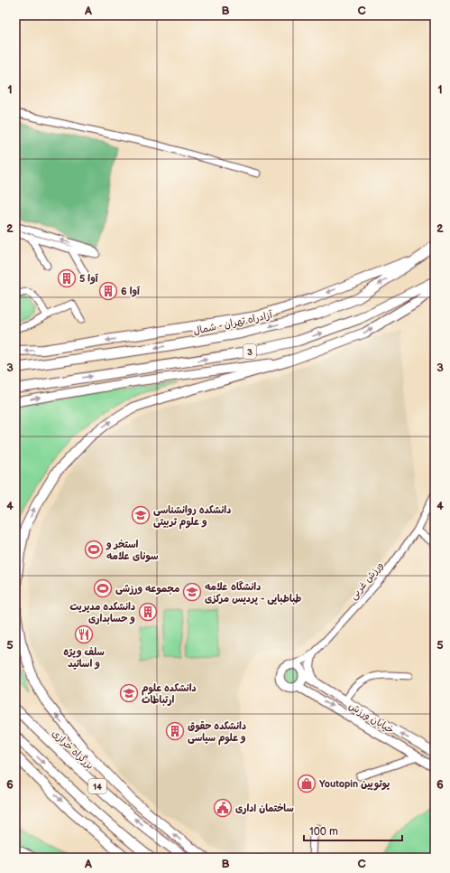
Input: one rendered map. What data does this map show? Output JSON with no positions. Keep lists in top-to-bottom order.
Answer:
{
  "streets": {
    "highway": [
      "آزادراه تهران - شمال",
      "3",
      "بزرگراه خرازی",
      "14"
    ],
    "main road": ["خیابان ورزش"],
    "street": ["ورزش غربی"]
  },
  "crossings": [
    ["ورزش غربی", "خیابان ورزش"]
  ],
  "places": {
    "building": [
      "آوا 5",
      "آوا 6",
      "دانشکده مدیریت و حسابداری",
      "دانشکده حقوق و علوم سیاسی"
    ],
    "school or university": ["دانشکده روانشناسی و علوم تربیتی", "دانشگاه علامه طباطبایی - پردیس مرکزی", "دانشکده علوم ارتباطات"],
    "sports": ["استخر و سونای علامه", "مجموعه ورزشی"],
    "restaurant": ["سلف ویژه و اساتید"],
    "shop": ["Youtopin یوتوپین"],
    "public building": ["ساختمان اداری"]
  },
  "scale_bar": "100 m",
  "grid": {
    "columns": ["A", "B", "C"],
    "rows": [
      "1",
      "2",
      "3",
      "4",
      "5",
      "6"
    ]
  }
}
